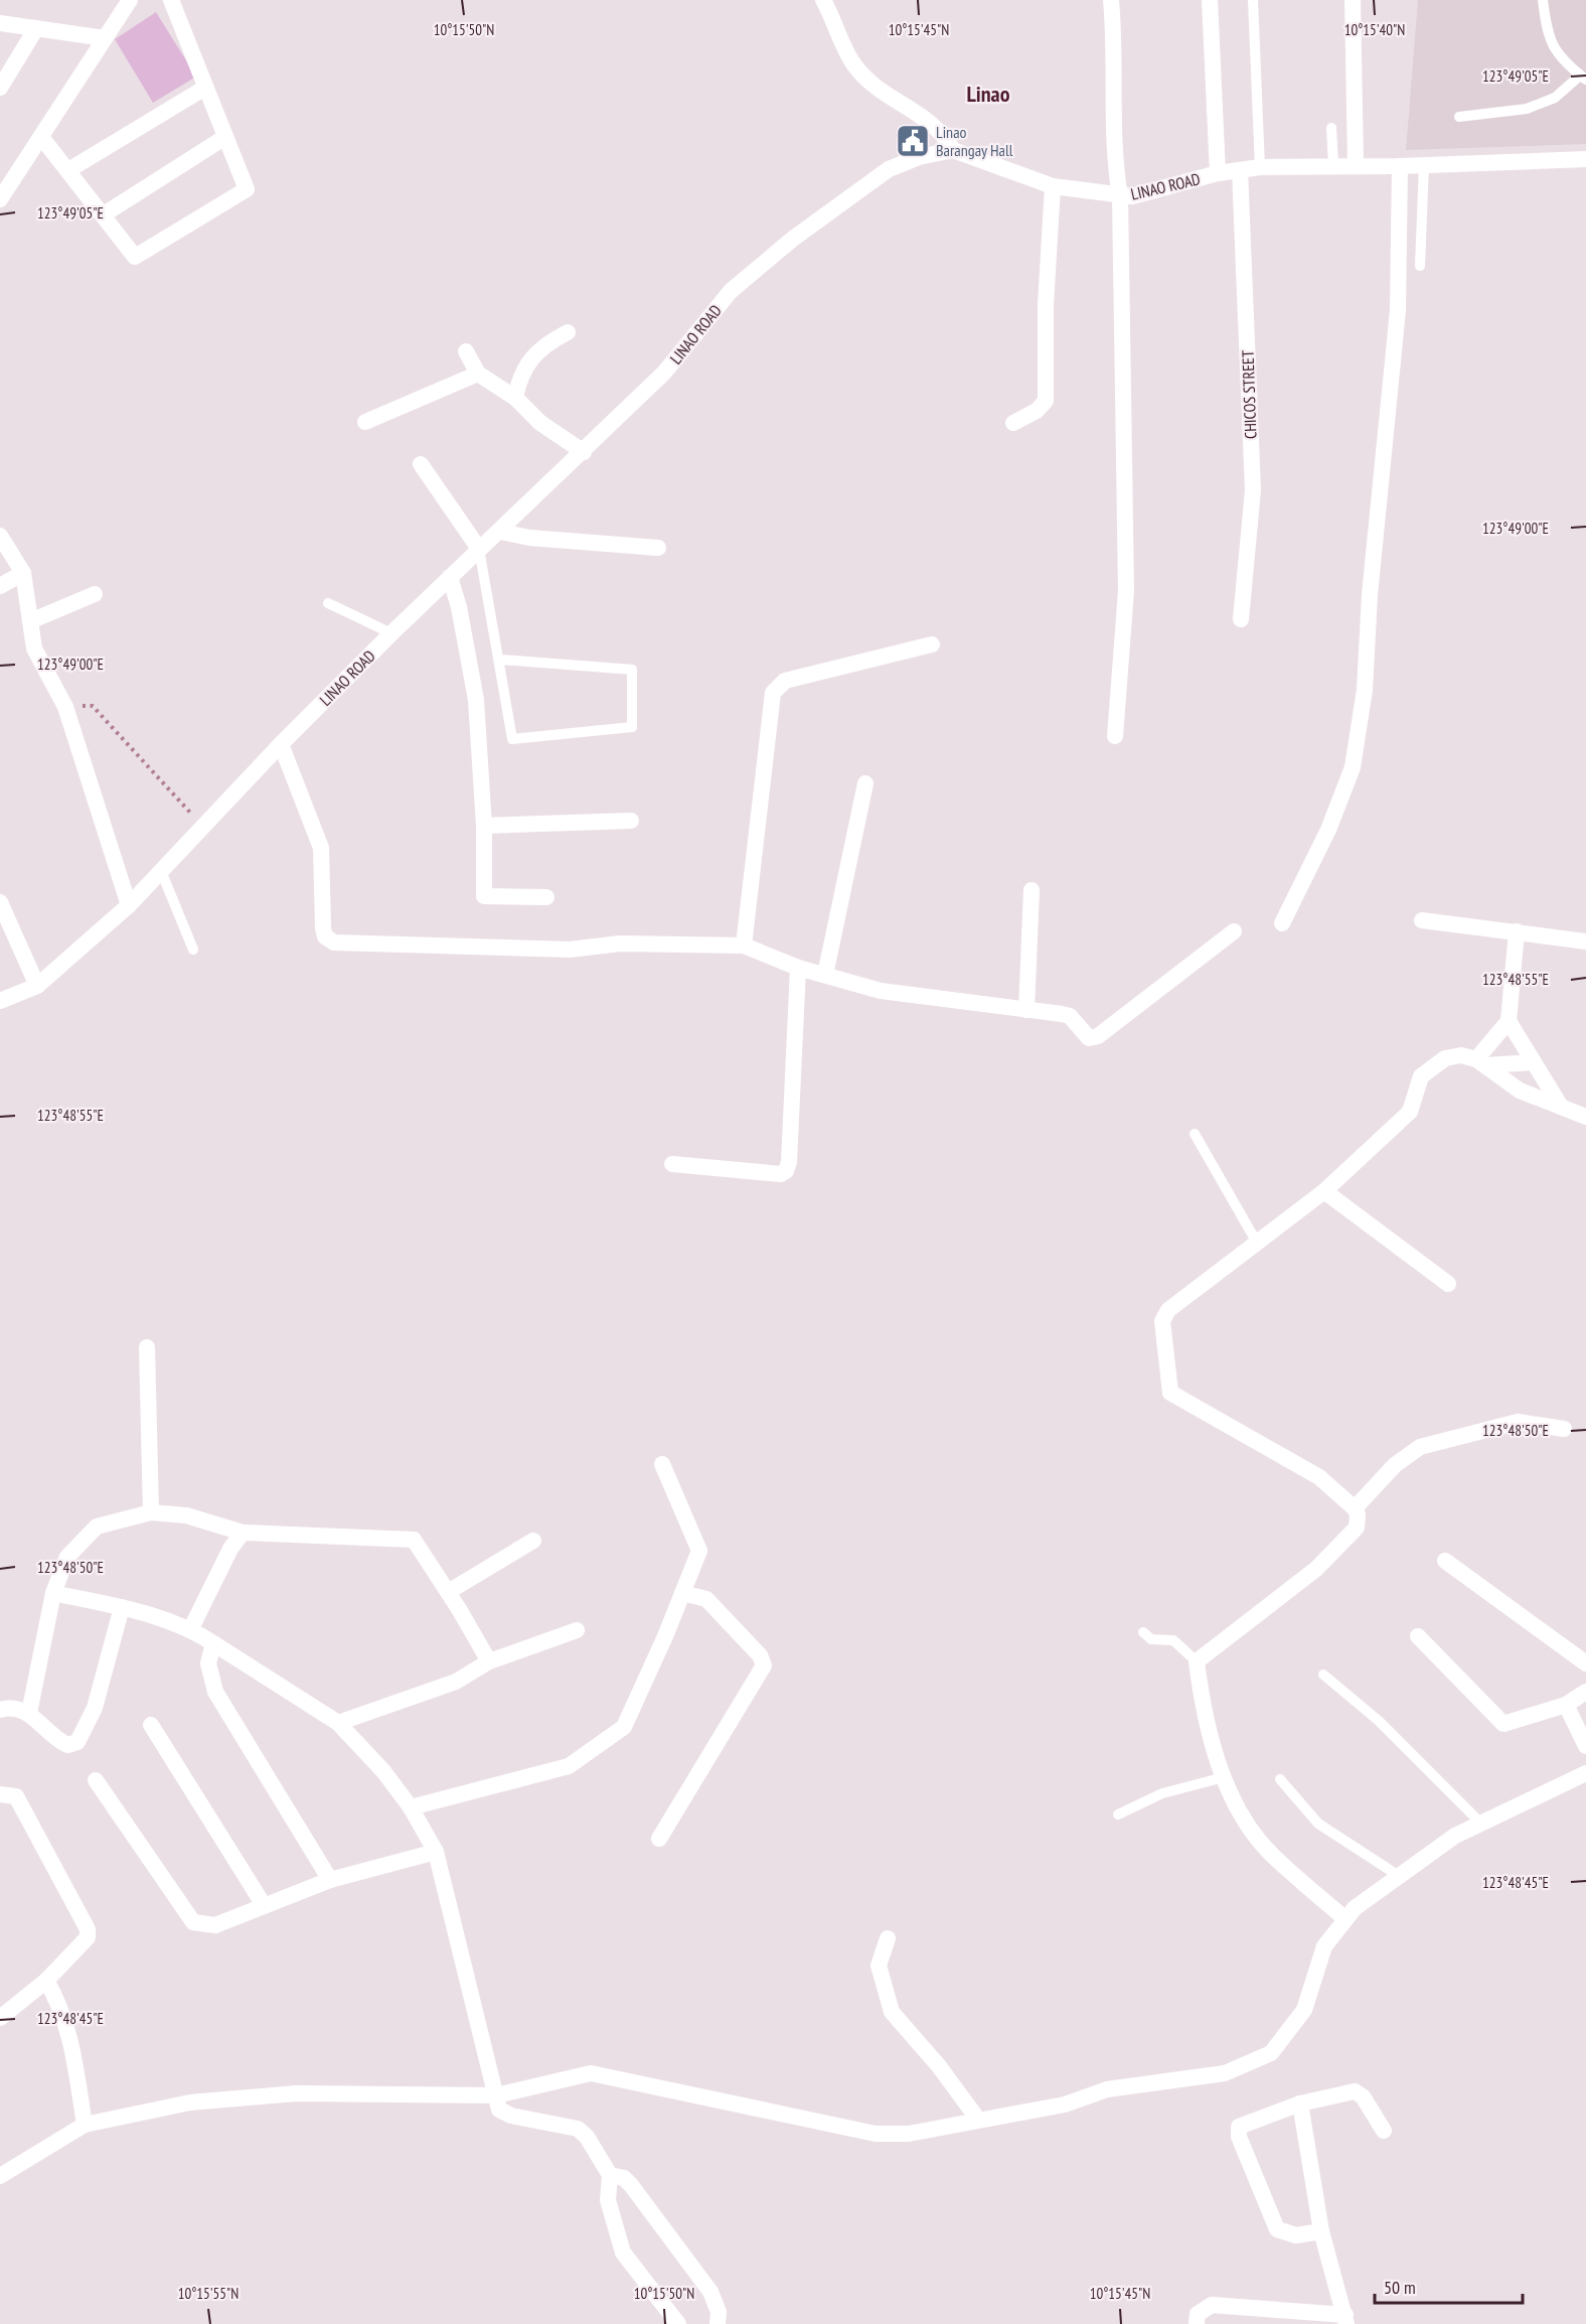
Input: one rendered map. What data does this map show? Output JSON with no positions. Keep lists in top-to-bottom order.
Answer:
{
  "streets": {
    "street": ["LINAO ROAD", "CHICOS STREET"]
  },
  "crossings": [
    ["LINAO ROAD", "CHICOS STREET"]
  ],
  "districts": ["Linao"],
  "places": {
    "public building": ["Linao Barangay Hall"]
  },
  "scale_bar": "50 m",
  "coordinates": [
    "10°15'50\"N",
    "10°15'45\"N",
    "10°15'40\"N",
    "123°49'05\"E",
    "123°49'00\"E",
    "123°48'55\"E",
    "123°48'50\"E",
    "123°48'45\"E",
    "10°15'55\"N"
  ]
}
